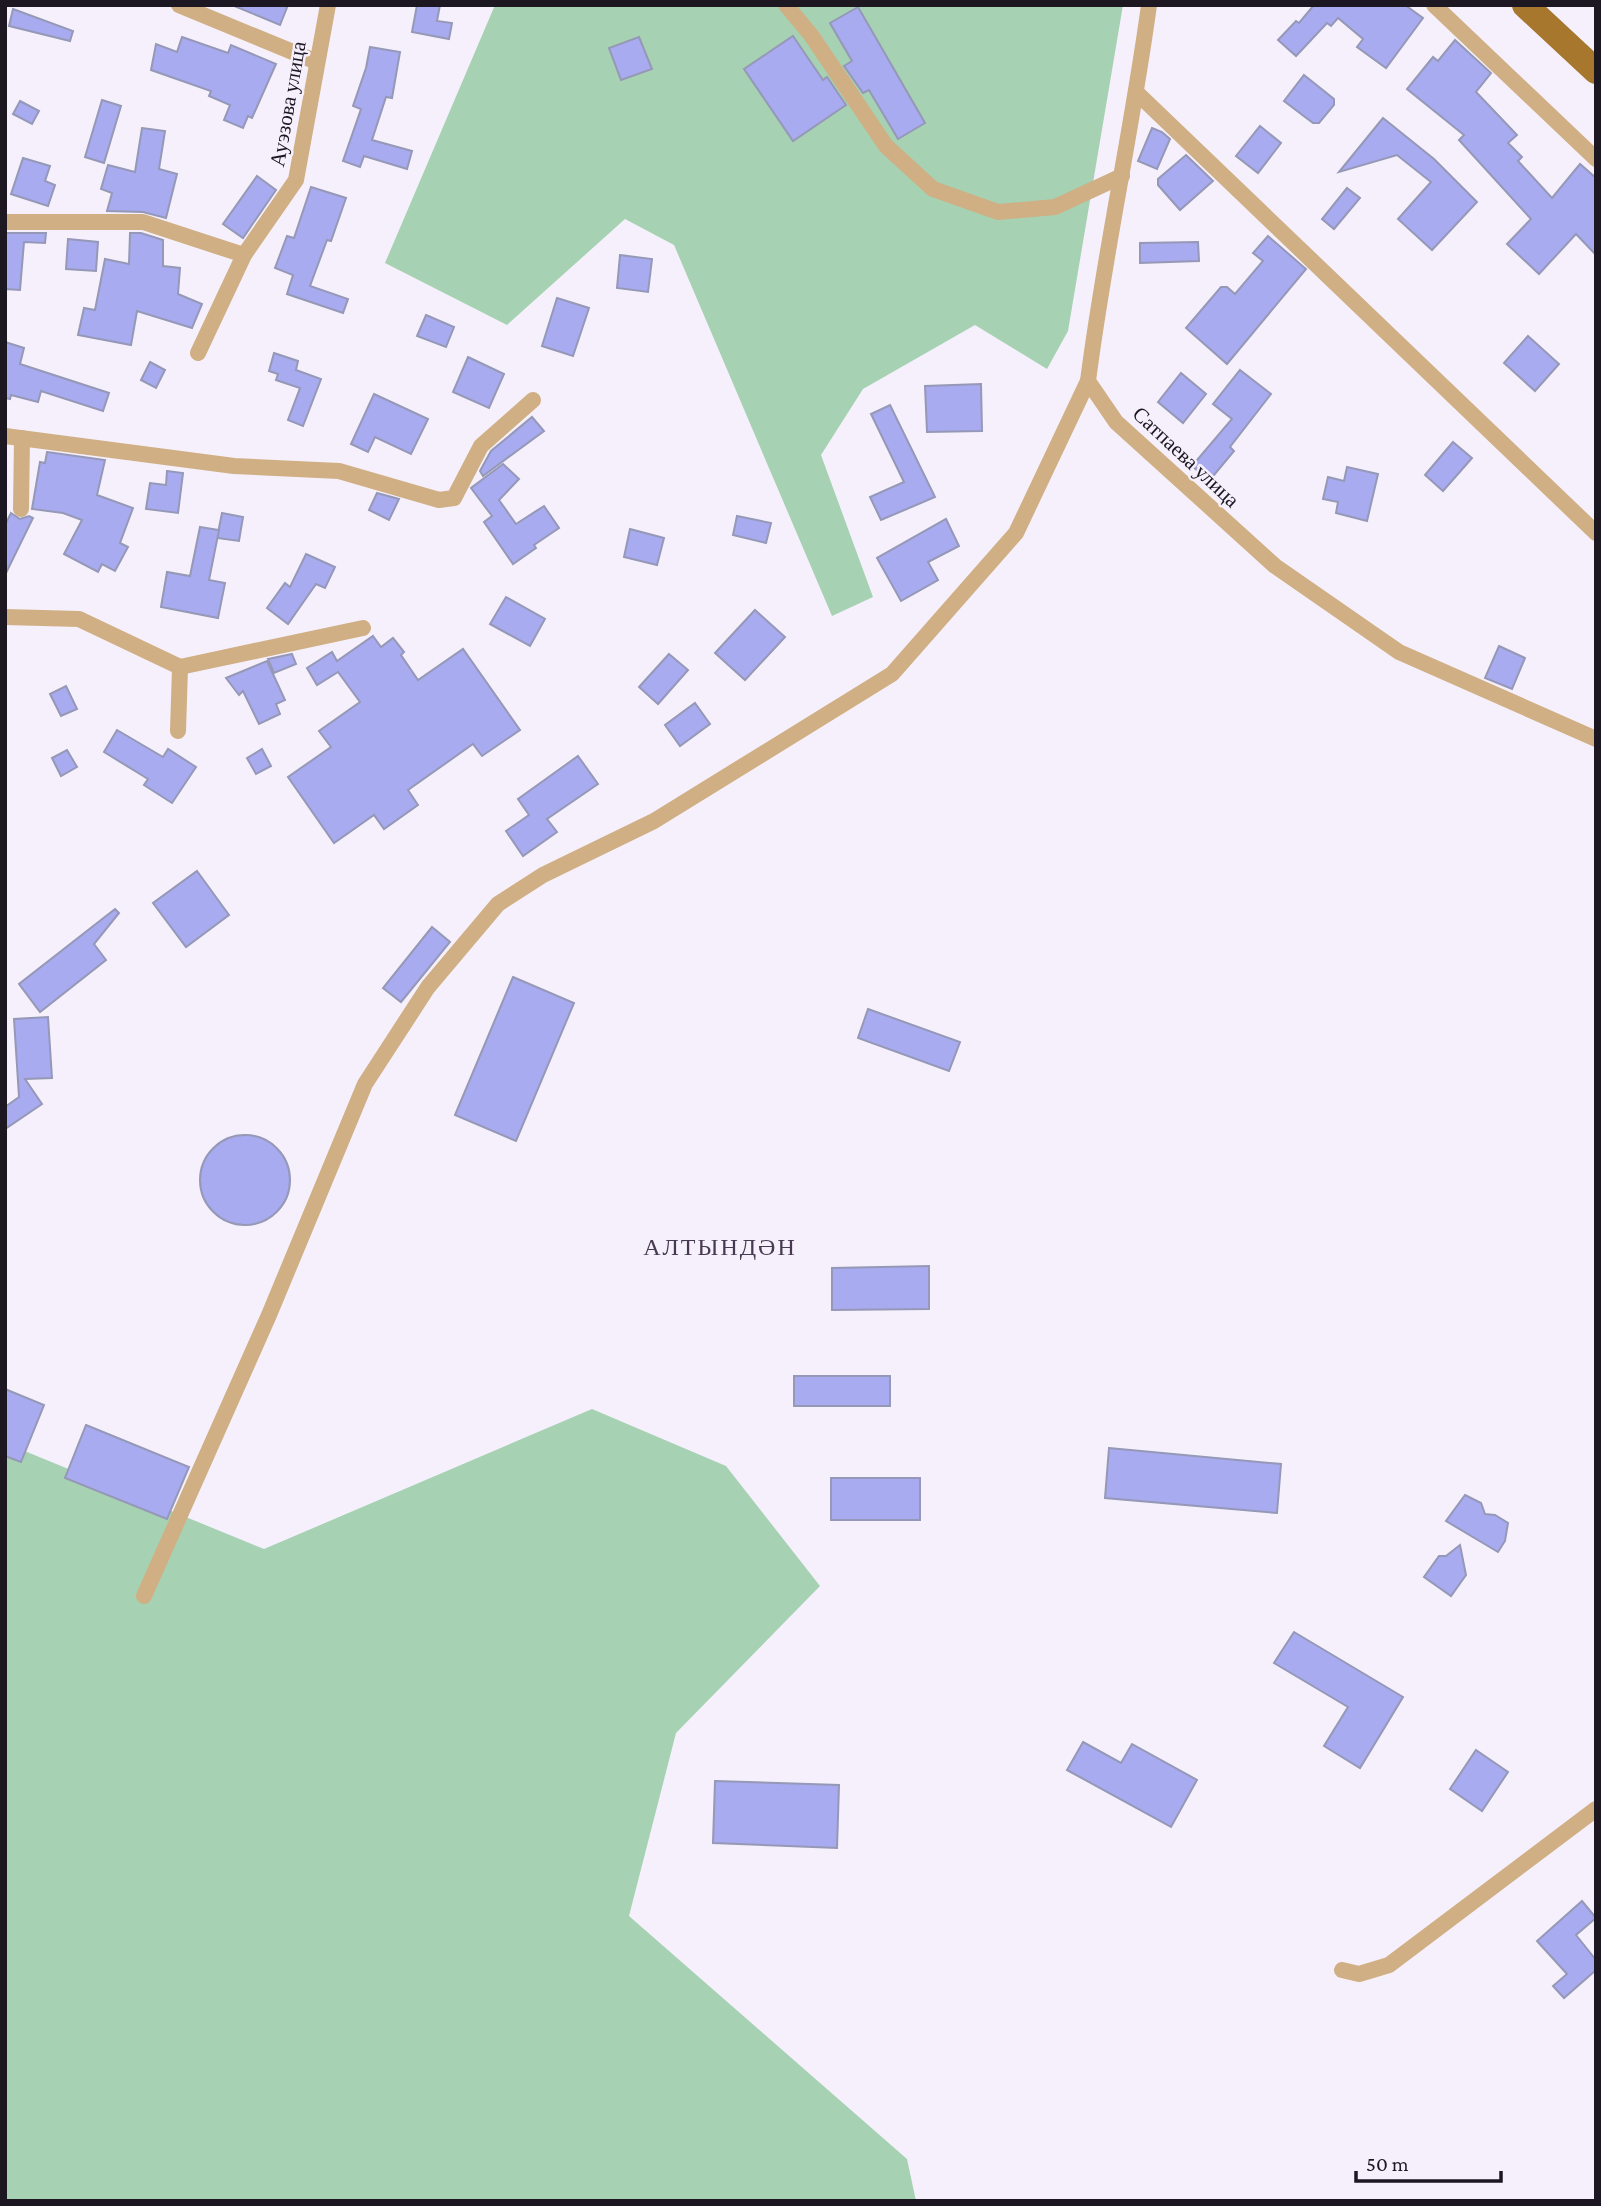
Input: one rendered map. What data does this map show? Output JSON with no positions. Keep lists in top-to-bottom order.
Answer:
{
  "streets": {
    "street": ["Ауэзова улица", "Сатпаева улица"]
  },
  "districts": ["АЛТЫНДӘН"],
  "scale_bar": "50 m"
}
